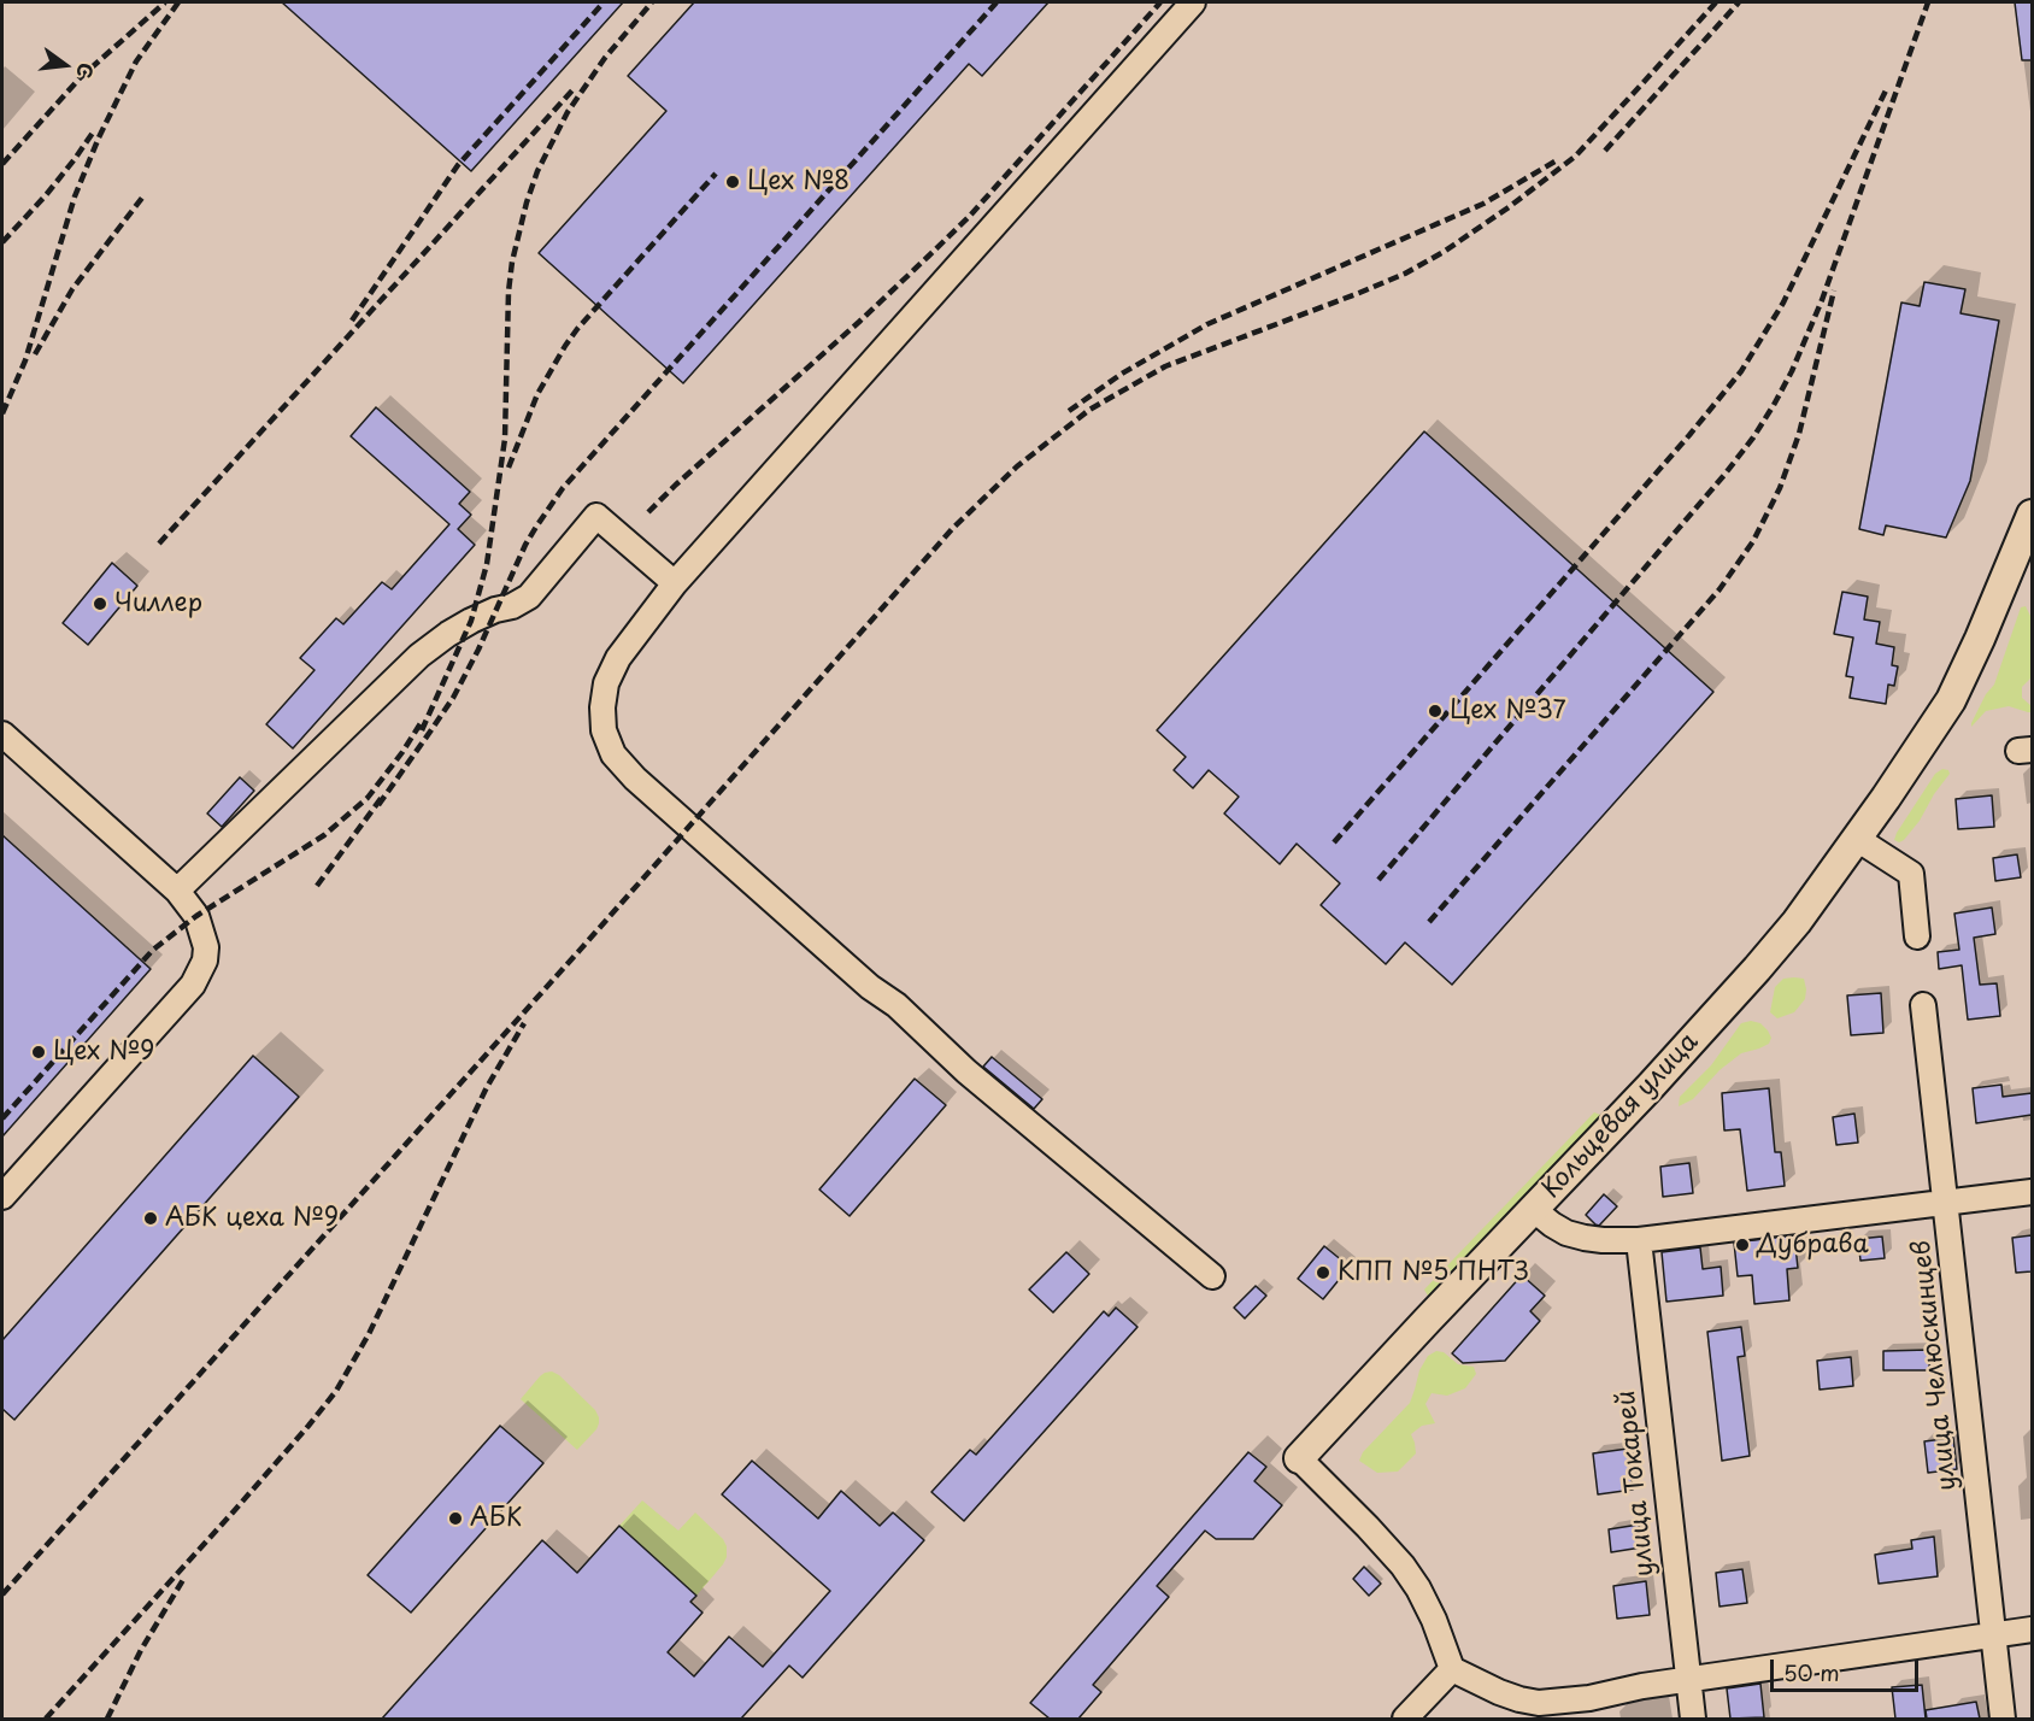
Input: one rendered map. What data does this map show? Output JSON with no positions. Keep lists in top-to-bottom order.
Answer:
{
  "streets": {
    "street": ["Кольцевая улица", "улица Челюскинцев", "улица Токарей"]
  },
  "places": [
    "Цех №8",
    "Чиллер",
    "Цех №37",
    "Цех №9",
    "АБК цеха №9",
    "Дубрава",
    "КПП №5 ПНТЗ",
    "АБК"
  ],
  "scale_bar": "50 m",
  "north": "right"
}
